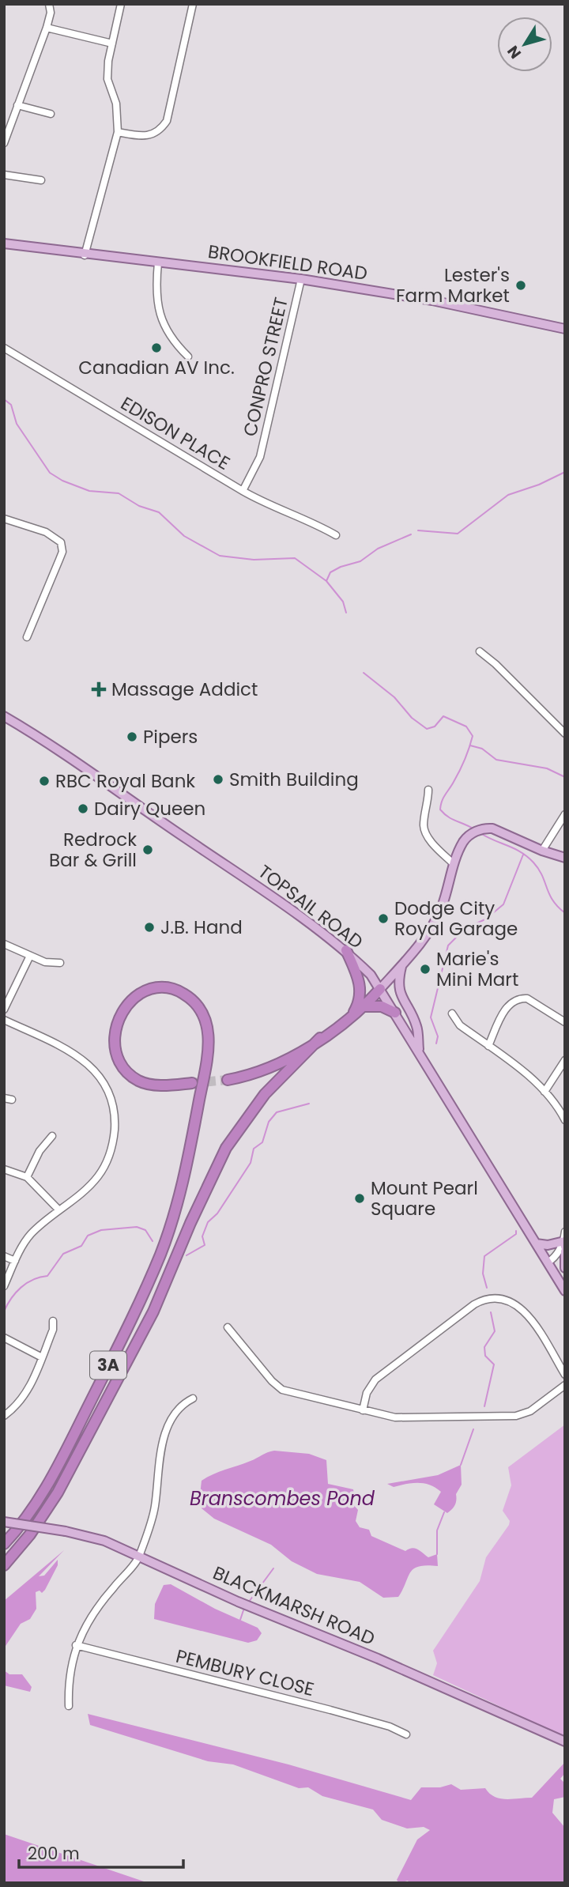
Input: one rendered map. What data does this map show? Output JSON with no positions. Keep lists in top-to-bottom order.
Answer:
{
  "streets": {
    "highway": ["3A"],
    "main road": ["BROOKFIELD ROAD", "TOPSAIL ROAD", "BLACKMARSH ROAD"],
    "street": ["CONPRO STREET", "EDISON PLACE", "PEMBURY CLOSE"]
  },
  "crossings": [
    ["BROOKFIELD ROAD", "CONPRO STREET"],
    ["CONPRO STREET", "EDISON PLACE"]
  ],
  "water": ["Branscombes Pond"],
  "places": {
    "other": [
      "Lester's Farm Market",
      "Canadian AV Inc.",
      "Pipers",
      "Smith Building",
      "RBC Royal Bank",
      "Dairy Queen",
      "Redrock Bar & Grill",
      "Dodge City Royal Garage",
      "J.B. Hand",
      "Marie's Mini Mart",
      "Mount Pearl Square"
    ],
    "health": ["Massage Addict"]
  },
  "scale_bar": "200 m",
  "north": "bottom left"
}
